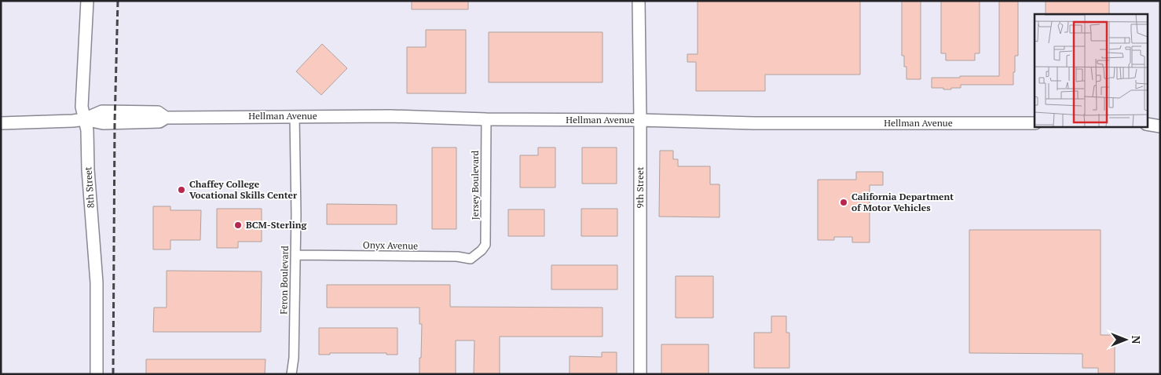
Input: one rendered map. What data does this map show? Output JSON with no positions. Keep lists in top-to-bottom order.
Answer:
{
  "streets": {
    "street": [
      "Hellman Avenue",
      "Jersey Boulevard",
      "8th Street",
      "9th Street",
      "Onyx Avenue",
      "Feron Boulevard"
    ]
  },
  "crossings": [
    ["Hellman Avenue", "Jersey Boulevard"],
    ["Hellman Avenue", "8th Street"],
    ["Hellman Avenue", "9th Street"],
    ["Hellman Avenue", "Feron Boulevard"],
    ["Jersey Boulevard", "Onyx Avenue"],
    ["Onyx Avenue", "Feron Boulevard"]
  ],
  "places": ["Chaffey College Vocational Skills Center", "California Department of Motor Vehicles", "BCM-Sterling"],
  "north": "right"
}
